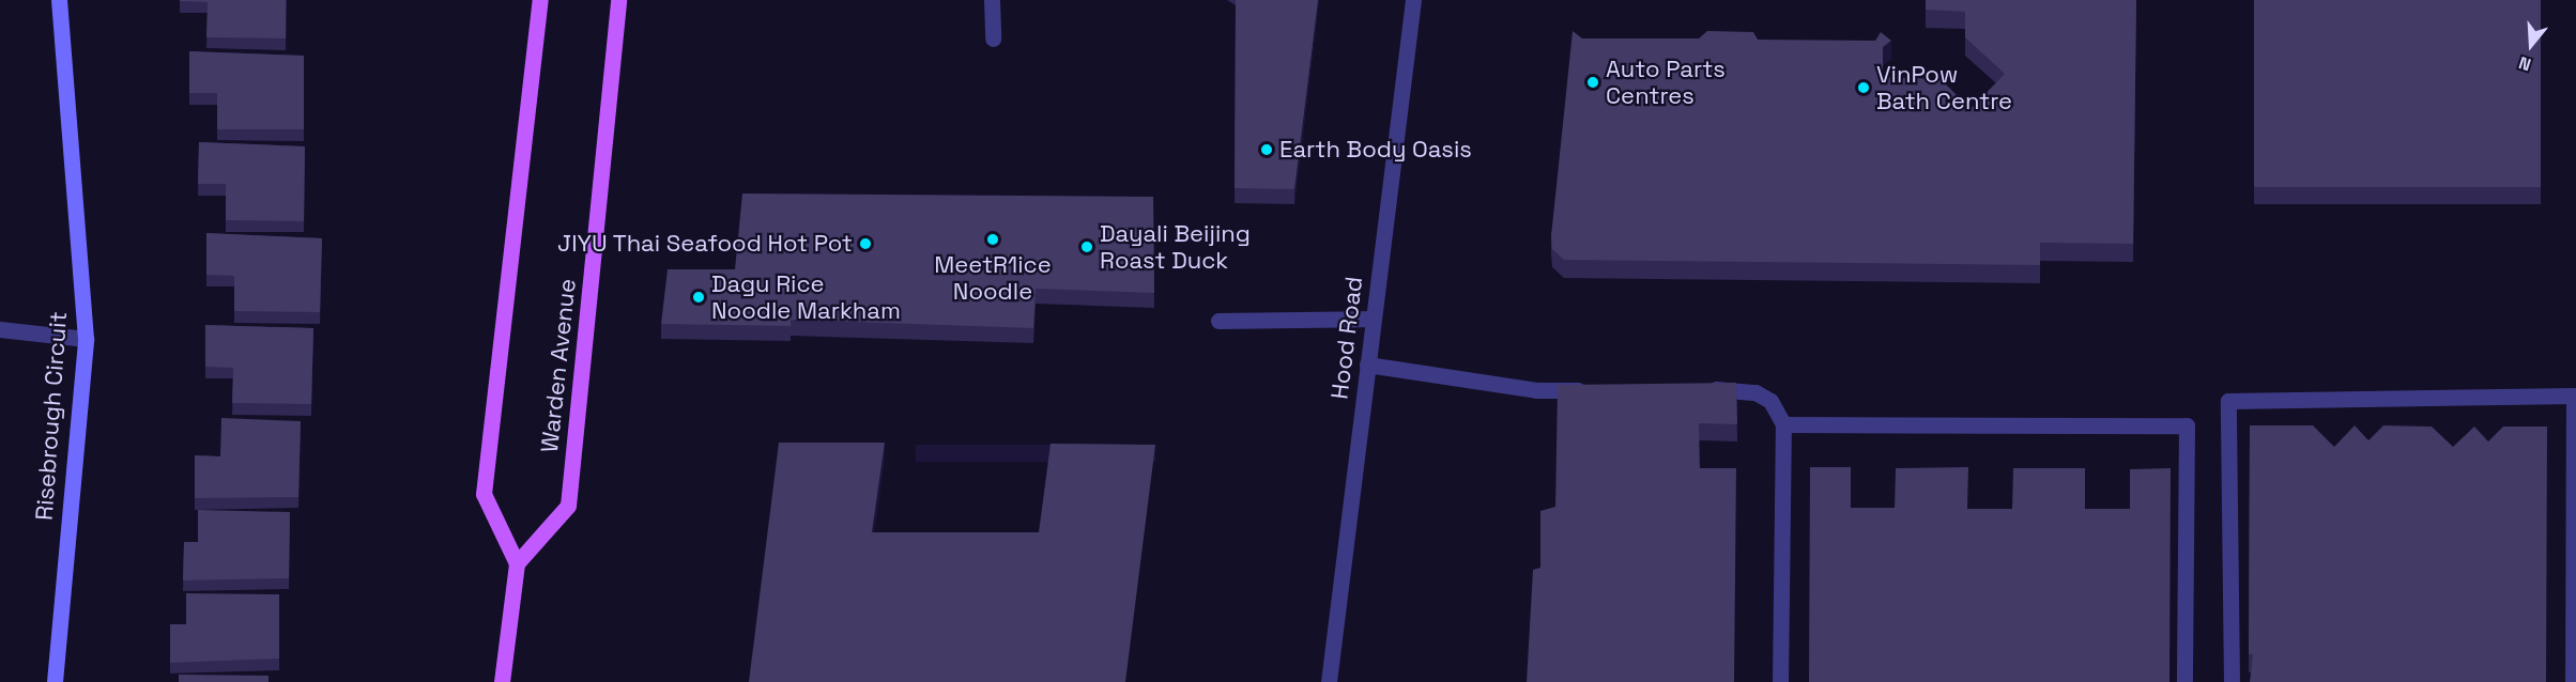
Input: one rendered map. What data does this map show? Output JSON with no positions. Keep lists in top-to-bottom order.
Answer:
{
  "streets": {
    "main road": ["Warden Avenue"],
    "street": ["Hood Road", "Risebrough Circuit"]
  },
  "places": [
    "Auto Parts Centres",
    "VinPow Bath Centre",
    "Earth Body Oasis",
    "MeetR1ice Noodle",
    "JIYU Thai Seafood Hot Pot",
    "Dayali Beijing Roast Duck",
    "Dagu Rice Noodle Markham"
  ],
  "north": "bottom"
}
